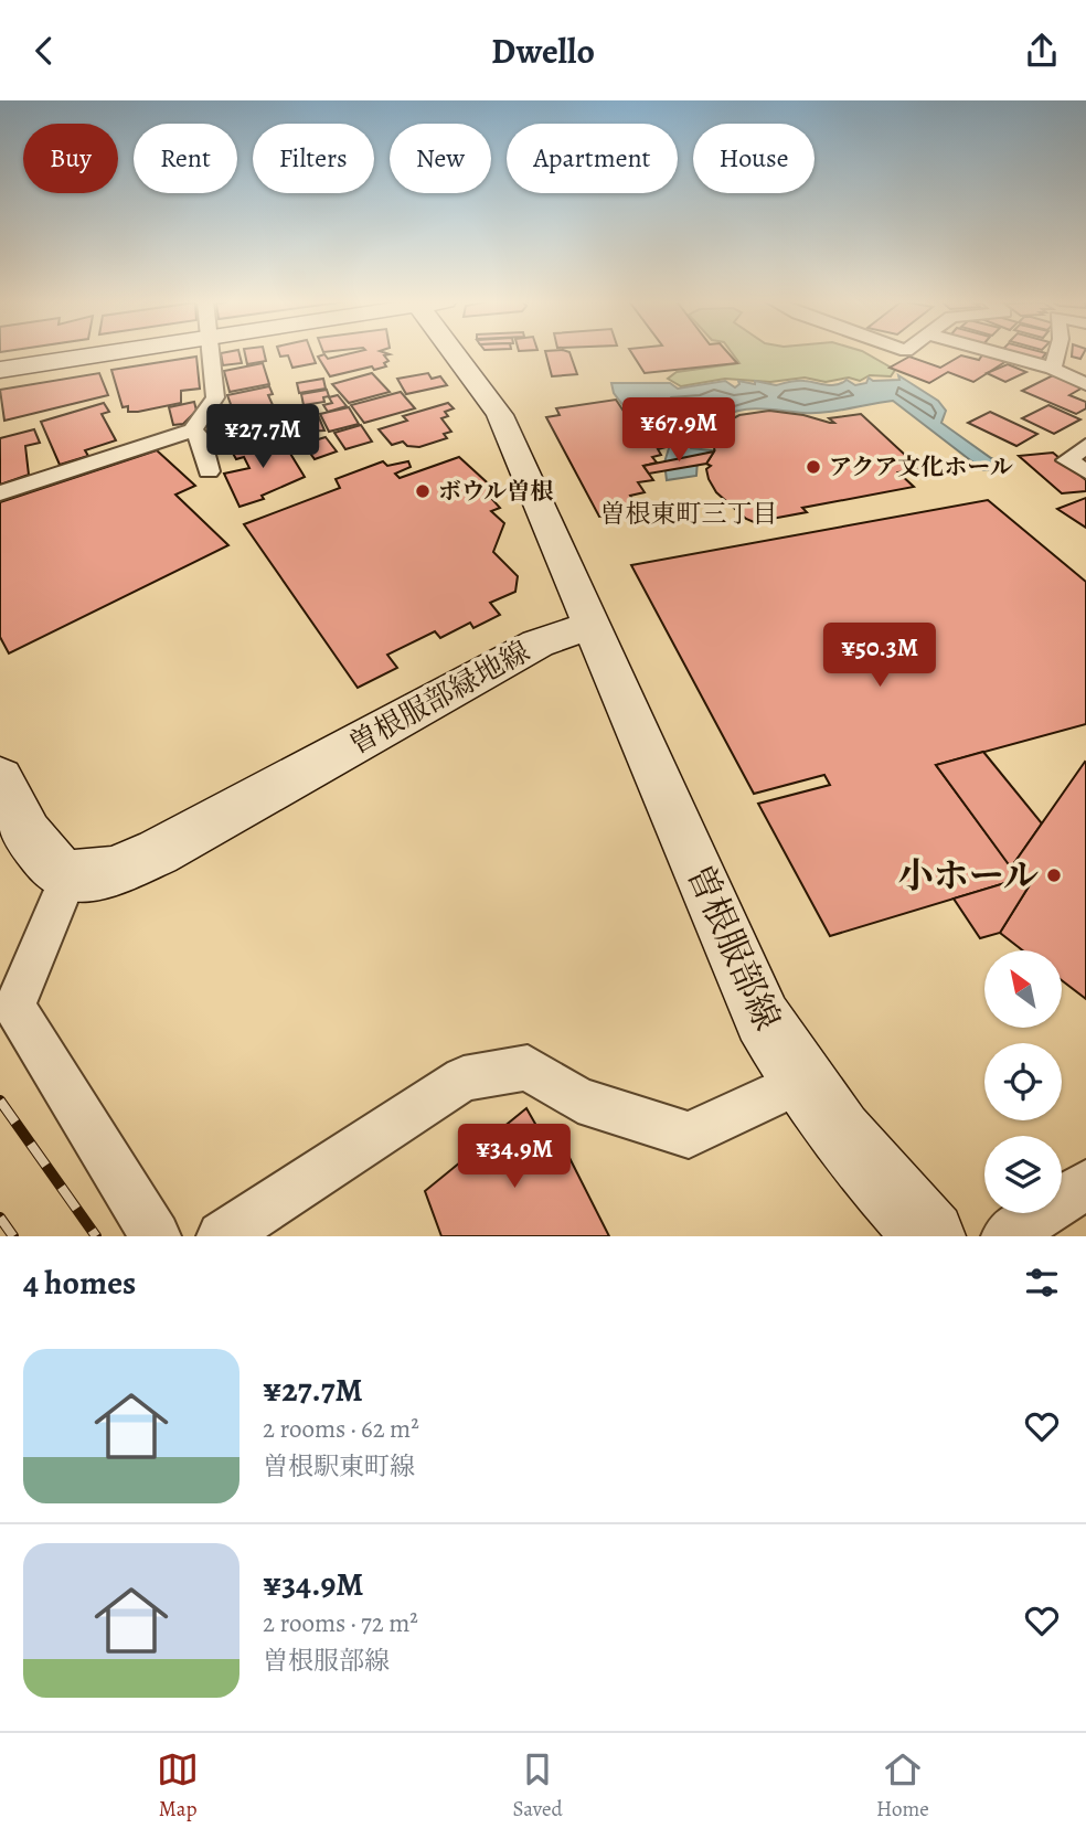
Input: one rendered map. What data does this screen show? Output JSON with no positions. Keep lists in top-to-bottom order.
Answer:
{
  "streets": {
    "street": ["曽根服部緑地線", "曽根服部線"]
  },
  "crossings": [
    ["曽根服部緑地線", "曽根服部線"]
  ],
  "districts": ["曽根東町三丁目"],
  "places": ["アクア文化ホール", "ボウル曽根", "小ホール"],
  "north": "top left",
  "page": {
    "header": "Dwello",
    "chip": [
      "Buy",
      "Rent",
      "Filters",
      "New",
      "Apartment",
      "House"
    ],
    "price": [
      "¥67.9M",
      "¥27.7M",
      "¥50.3M",
      "¥34.9M"
    ],
    "heading": "4 homes",
    "list": [
      {
        "name": "¥27.7M",
        "note": "2 rooms · 62 m² · 曽根駅東町線"
      },
      {
        "name": "¥34.9M",
        "note": "2 rooms · 72 m² · 曽根服部線"
      }
    ],
    "tabs": ["Map", "Saved", "Home"]
  }
}
